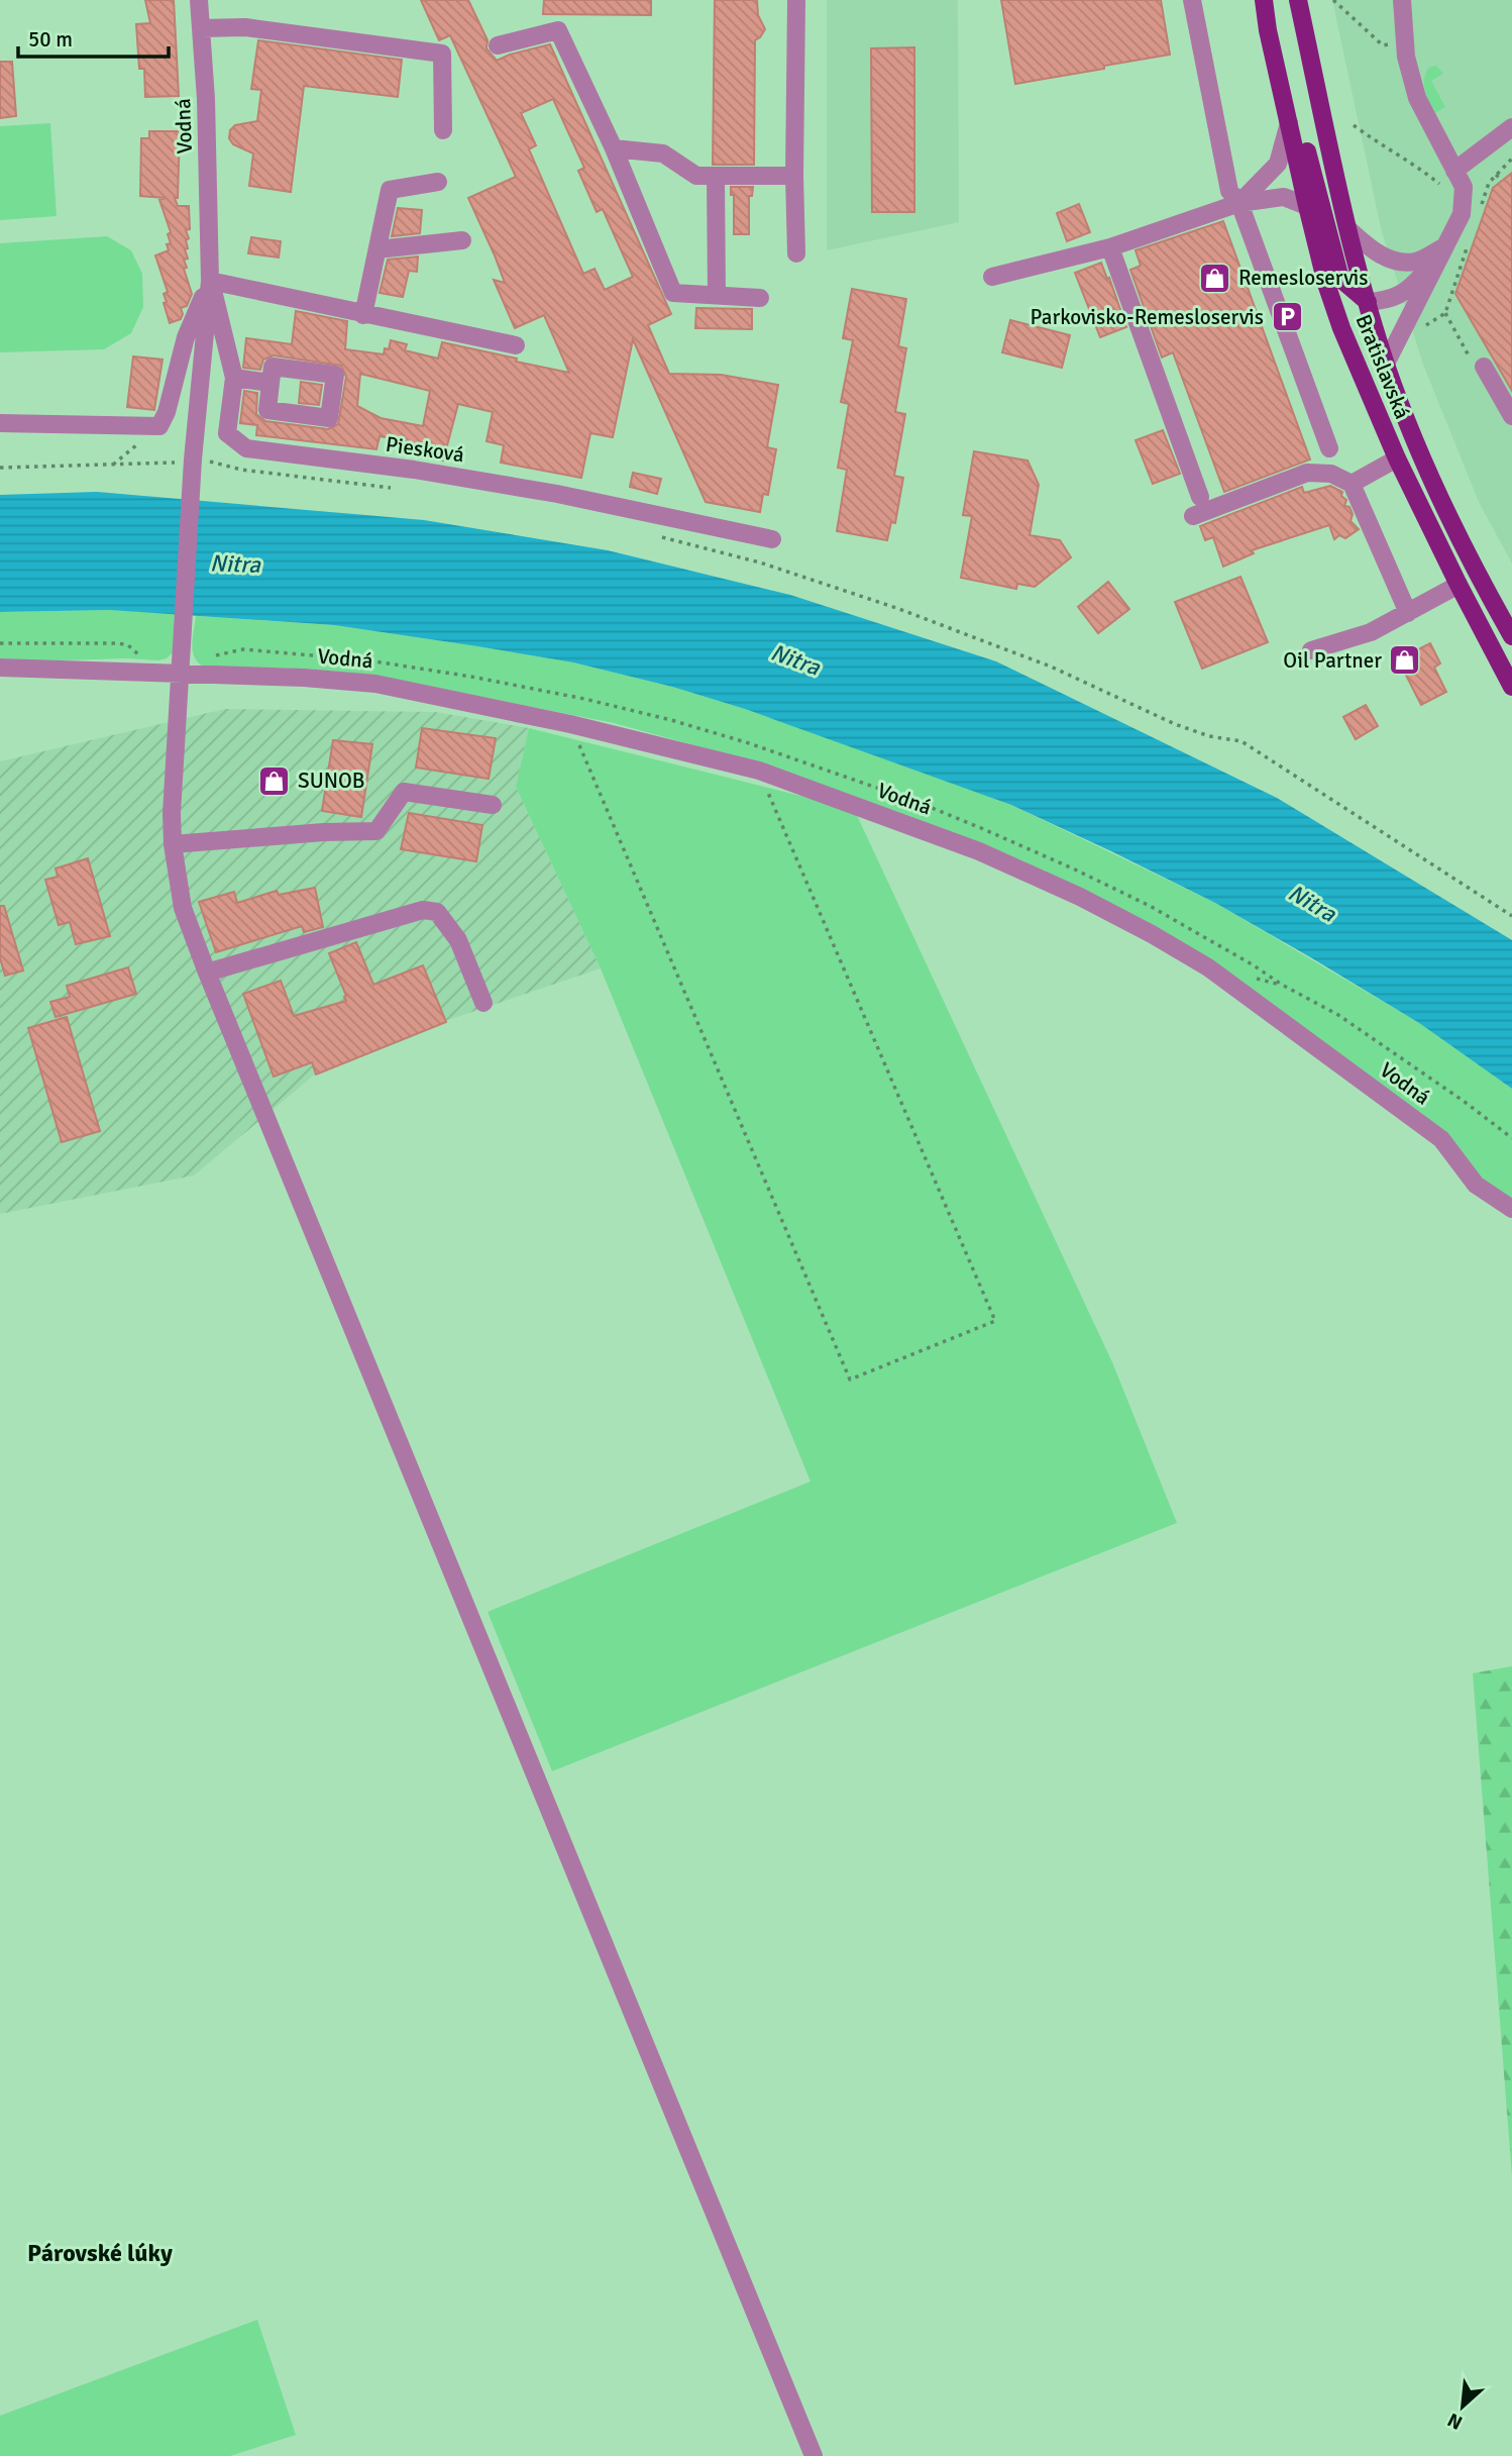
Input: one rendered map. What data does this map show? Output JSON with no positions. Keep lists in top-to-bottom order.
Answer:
{
  "streets": {
    "main road": ["Bratislavská"],
    "street": ["Vodná", "Piesková"]
  },
  "crossings": [
    ["Vodná", "Piesková"]
  ],
  "districts": ["Párovské lúky"],
  "water": ["Nitra"],
  "places": {
    "shop": ["Remesloservis", "Oil Partner", "SUNOB"],
    "parking": ["Parkovisko-Remesloservis"]
  },
  "scale_bar": "50 m",
  "north": "bottom left"
}
